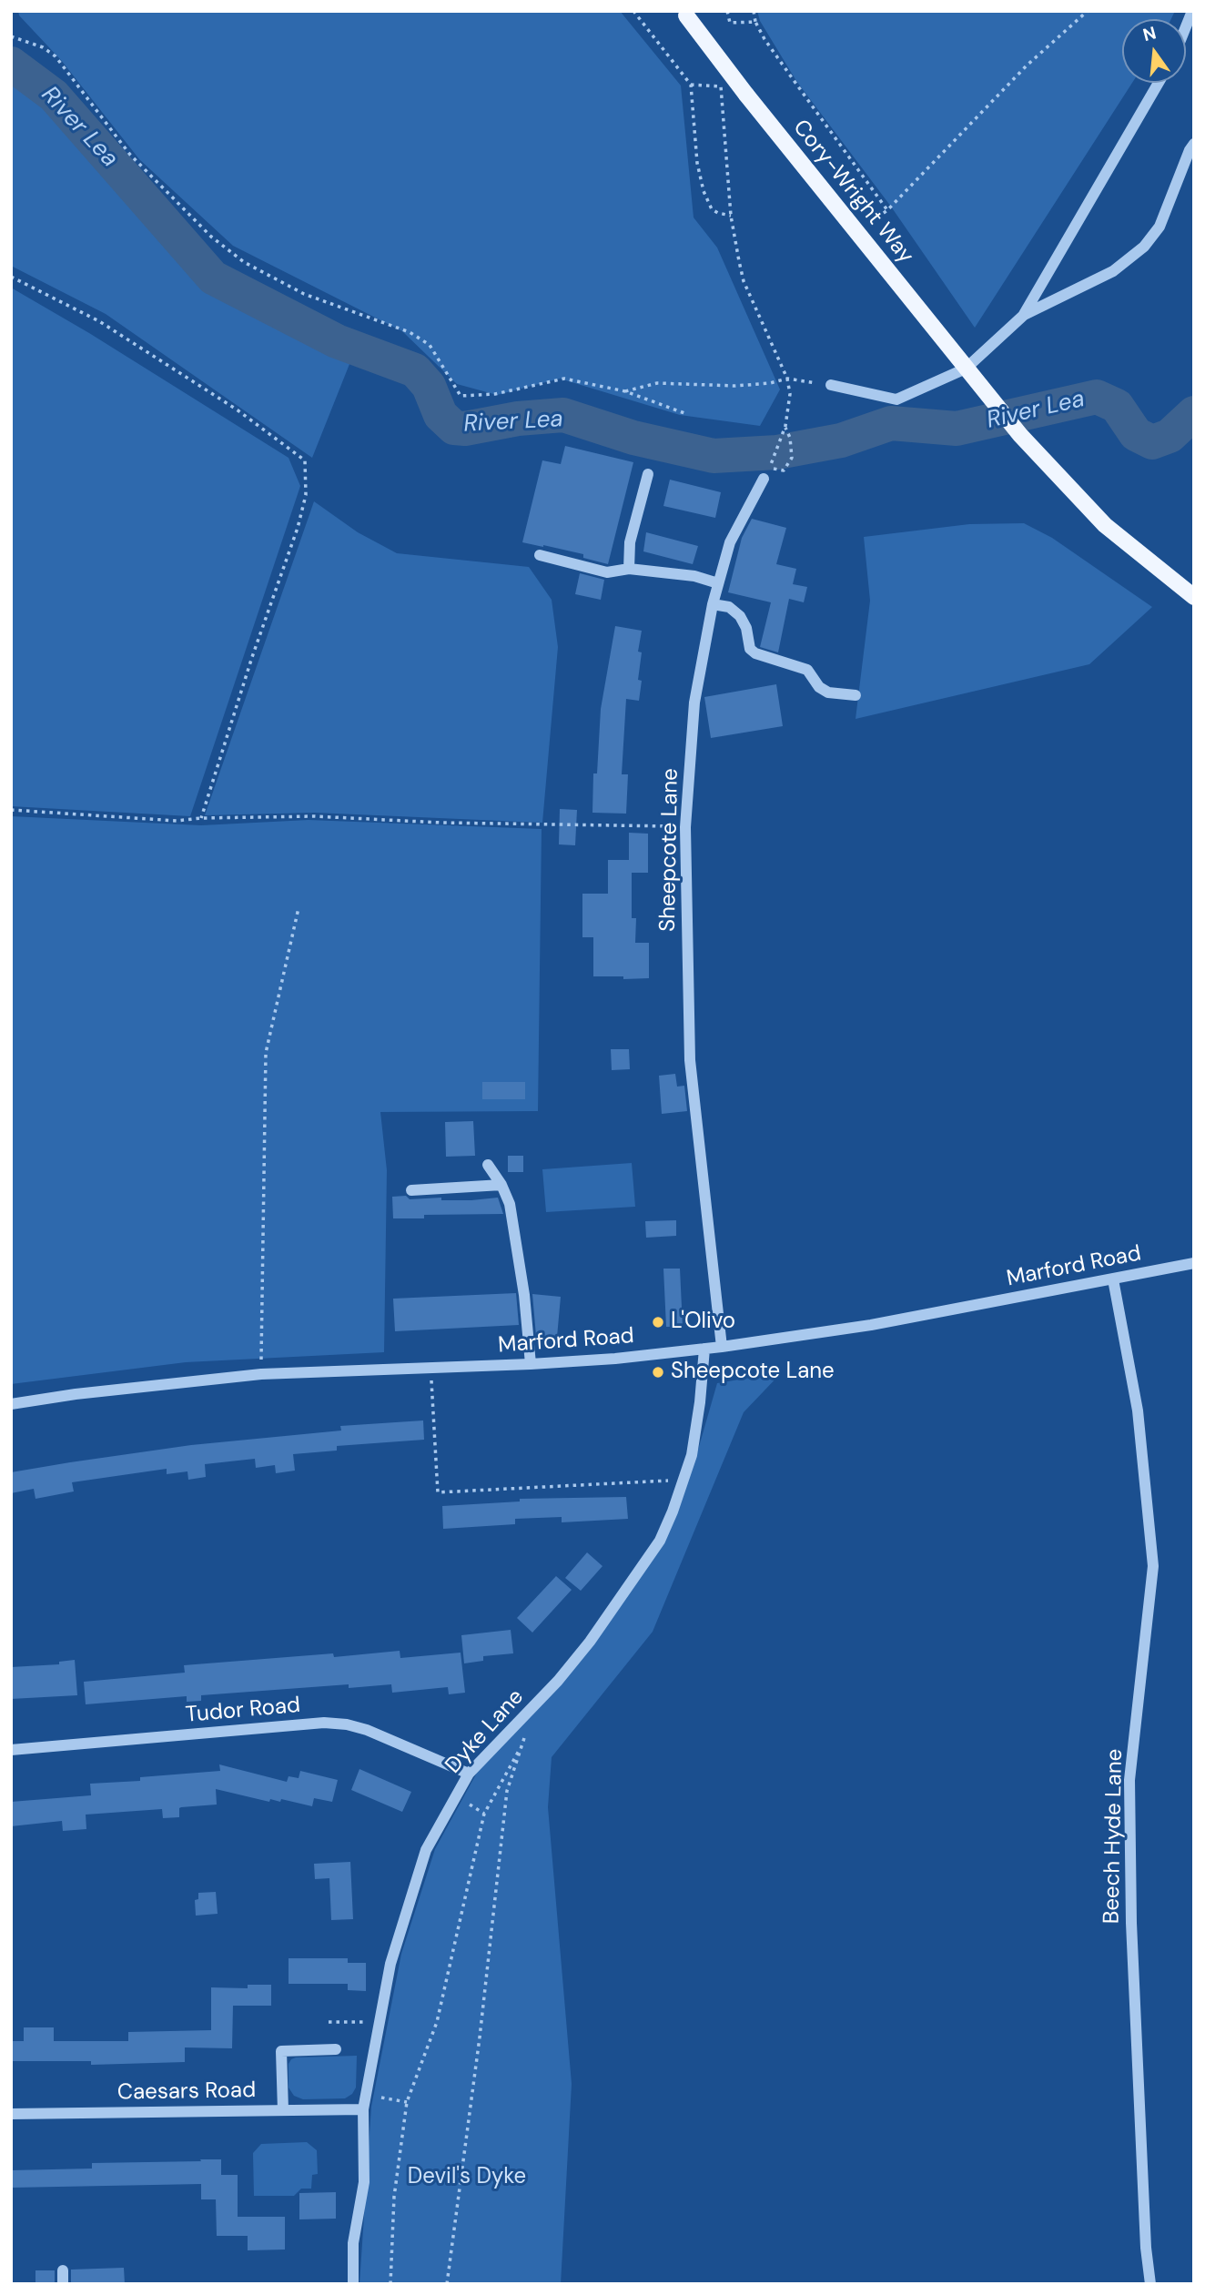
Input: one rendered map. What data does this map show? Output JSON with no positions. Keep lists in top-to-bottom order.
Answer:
{
  "streets": {
    "main road": ["Cory-Wright Way"],
    "street": [
      "Sheepcote Lane",
      "Marford Road",
      "Tudor Road",
      "Dyke Lane",
      "Beech Hyde Lane",
      "Caesars Road"
    ]
  },
  "crossings": [
    ["Sheepcote Lane", "Marford Road"],
    ["Marford Road", "Dyke Lane"],
    ["Marford Road", "Beech Hyde Lane"],
    ["Tudor Road", "Dyke Lane"],
    ["Dyke Lane", "Caesars Road"]
  ],
  "water": ["River Lea"],
  "parks": ["Devil's Dyke"],
  "places": ["L'Olivo", "Sheepcote Lane"],
  "north": "top"
}
